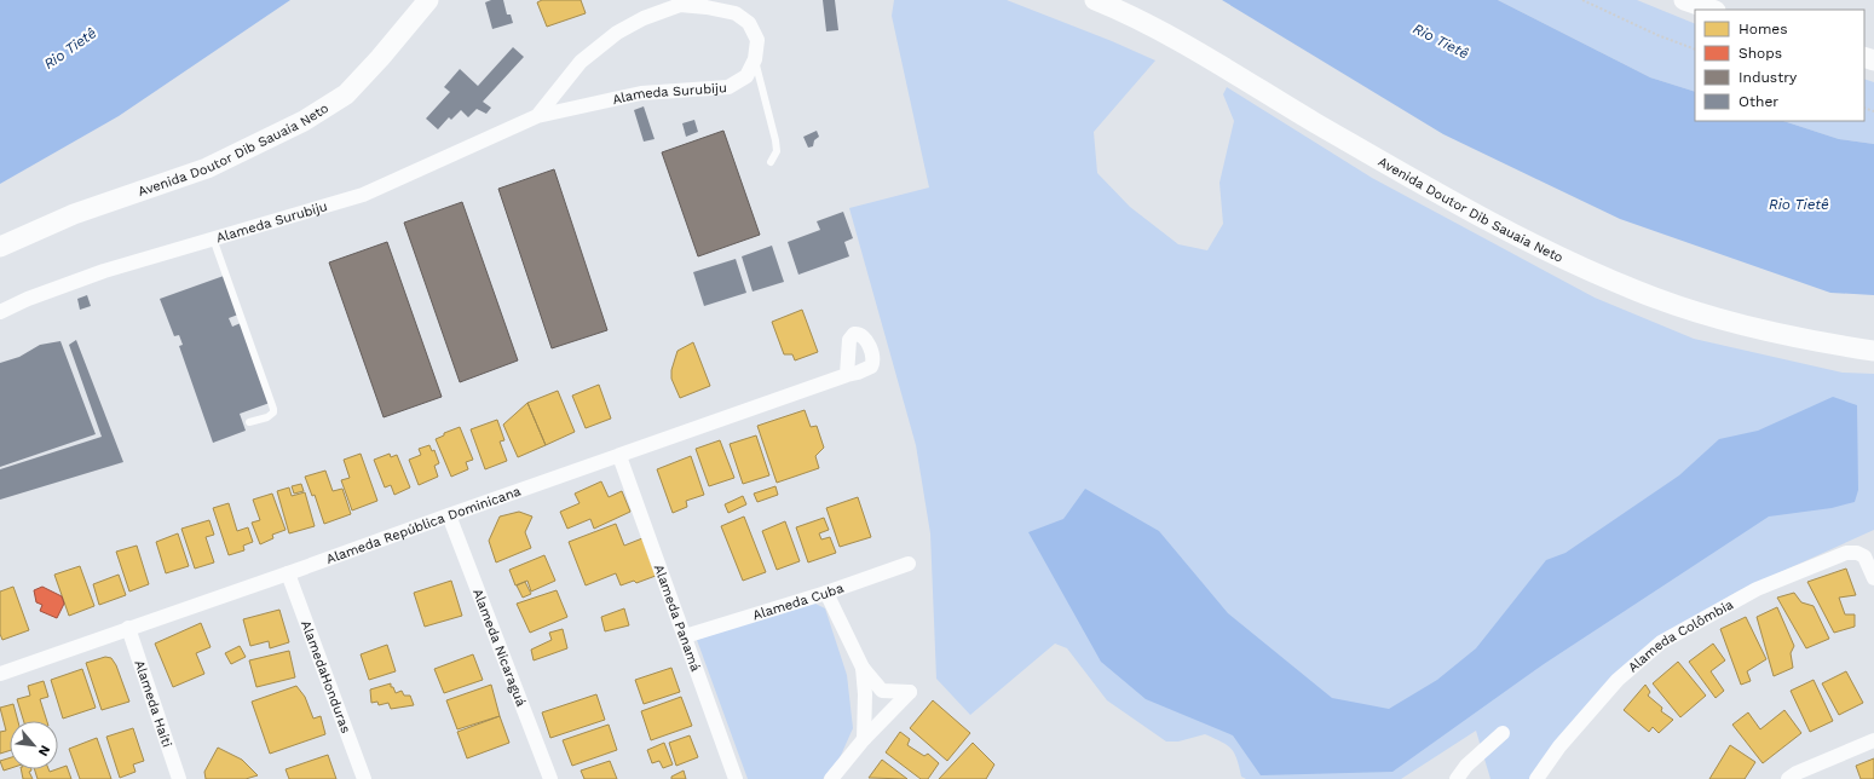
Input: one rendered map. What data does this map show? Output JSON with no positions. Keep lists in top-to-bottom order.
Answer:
{
  "streets": {
    "main road": ["Avenida Doutor Dib Sauaia Neto"],
    "street": [
      "Alameda Surubiju",
      "Alameda República Dominicana",
      "Alameda Cuba",
      "Alameda Panamá",
      "Alameda Colômbia",
      "Alameda Nicaraguá",
      "AlamedaHonduras",
      "Alameda Haiti"
    ]
  },
  "crossings": [
    ["Alameda República Dominicana", "Alameda Panamá"],
    ["Alameda República Dominicana", "Alameda Nicaraguá"],
    ["Alameda República Dominicana", "AlamedaHonduras"],
    ["Alameda República Dominicana", "Alameda Haiti"],
    ["Alameda Cuba", "Alameda Panamá"]
  ],
  "water": ["Rio Tietê"],
  "legend": [
    "Homes",
    "Shops",
    "Industry",
    "Other"
  ],
  "north": "bottom right"
}
